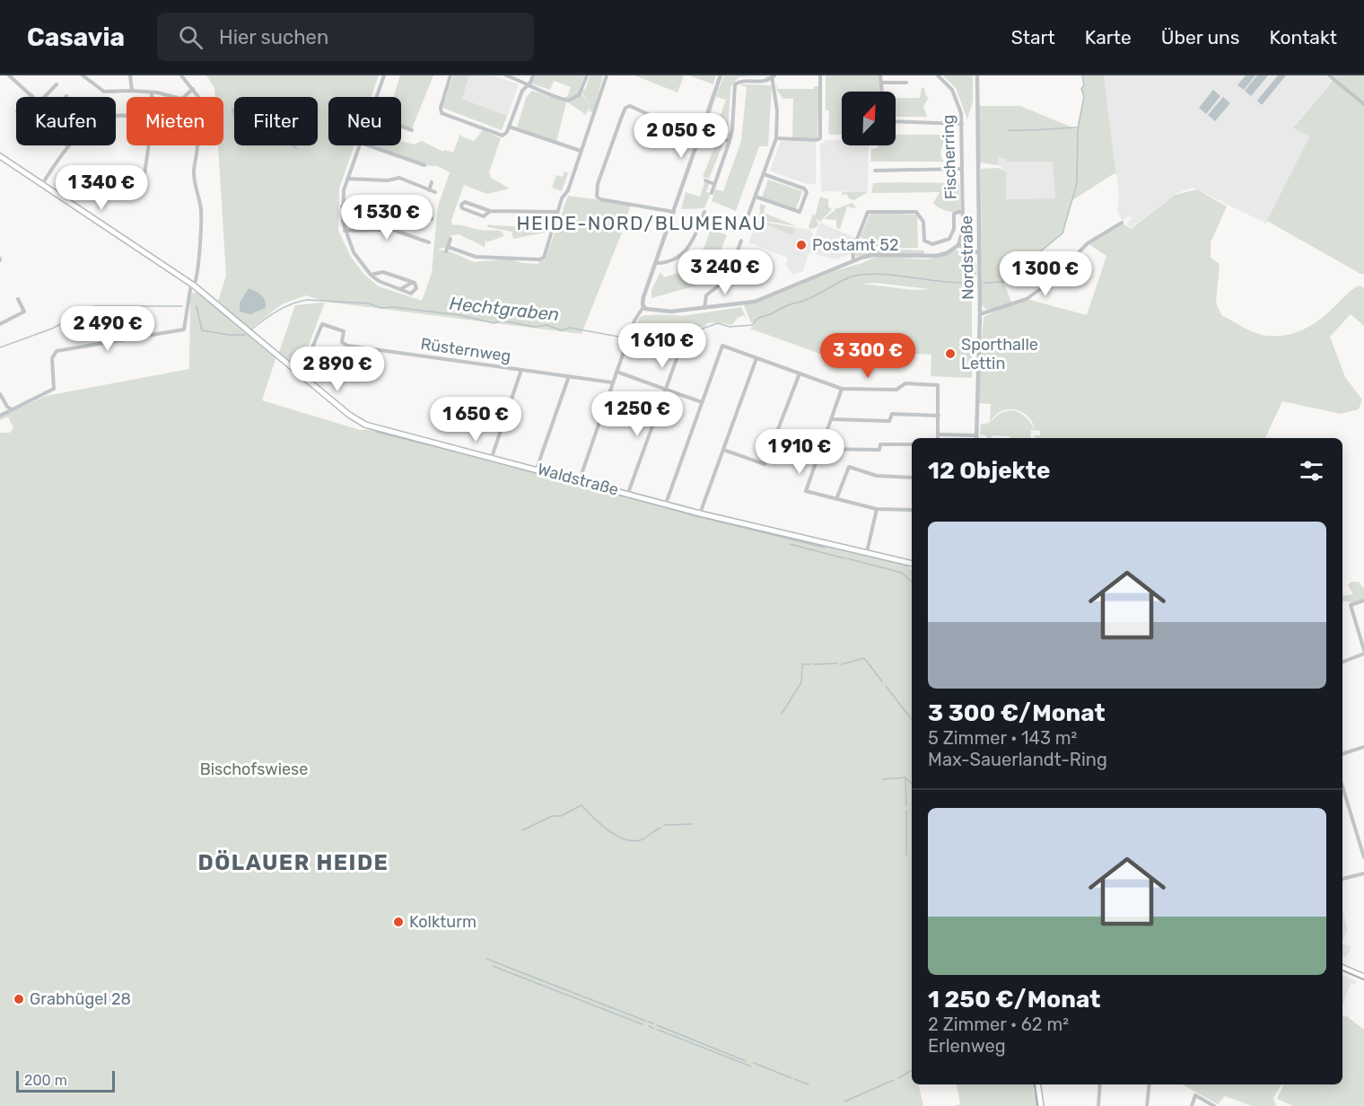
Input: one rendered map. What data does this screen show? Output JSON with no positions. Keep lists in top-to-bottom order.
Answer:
{
  "streets": {
    "main road": ["Waldstraße"],
    "street": ["Fischerring", "Nordstraße", "Rüsternweg"]
  },
  "crossings": [
    ["Rüsternweg", "Waldstraße"]
  ],
  "districts": ["HEIDE-NORD/BLUMENAU", "DÖLAUER HEIDE"],
  "water": ["Hechtgraben"],
  "parks": ["Bischofswiese"],
  "places": [
    "Postamt 52",
    "Sporthalle Lettin",
    "Kolkturm",
    "Grabhügel 28"
  ],
  "scale_bar": "200 m",
  "north": "top right",
  "page": {
    "header": "Casavia",
    "search": "Hier suchen",
    "nav": [
      "Start",
      "Karte",
      "Über uns",
      "Kontakt"
    ],
    "chip": [
      "Kaufen",
      "Mieten",
      "Filter",
      "Neu"
    ],
    "price": [
      "2 050 €",
      "1 340 €",
      "1 530 €",
      "3 240 €",
      "1 300 €",
      "2 490 €",
      "1 610 €",
      "3 300 €",
      "2 890 €",
      "1 250 €",
      "1 650 €",
      "1 910 €"
    ],
    "heading": "12 Objekte",
    "list": [
      {
        "name": "3 300 €/Monat",
        "note": "5 Zimmer · 143 m² · Max-Sauerlandt-Ring"
      },
      {
        "name": "1 250 €/Monat",
        "note": "2 Zimmer · 62 m² · Erlenweg"
      }
    ],
    "scale": "200 m"
  }
}
